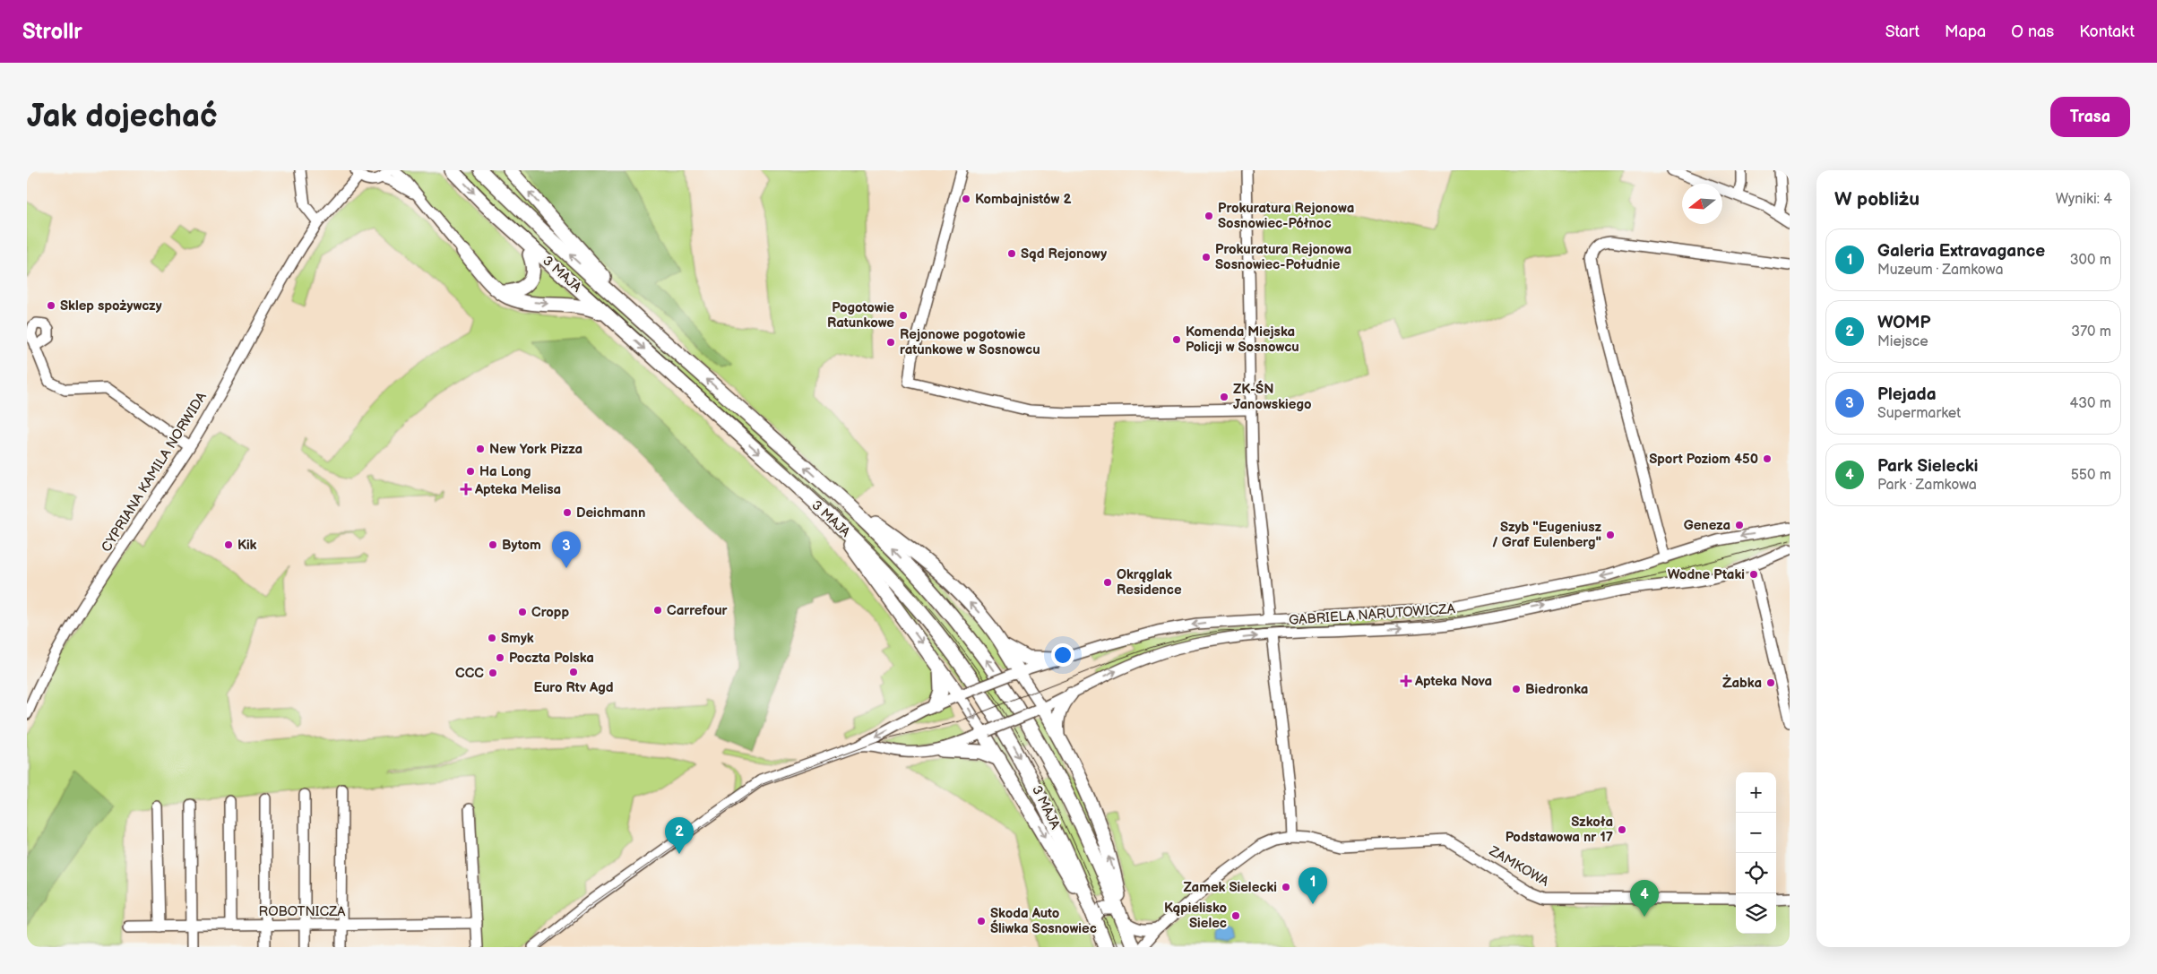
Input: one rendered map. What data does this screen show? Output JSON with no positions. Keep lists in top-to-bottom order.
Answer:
{
  "streets": {
    "main road": ["3 MAJA"],
    "street": [
      "CYPRIANA KAMILA NORWIDA",
      "GABRIELA NARUTOWICZA",
      "ZAMKOWA",
      "ROBOTNICZA"
    ]
  },
  "places": {
    "other": [
      "Kombajnistów 2",
      "Prokuratura Rejonowa Sosnowiec-Północ",
      "Sąd Rejonowy",
      "Prokuratura Rejonowa Sosnowiec-Południe",
      "Sklep spożywczy",
      "Pogotowie Ratunkowe",
      "Komenda Miejska Policji w Sosnowcu",
      "Rejonowe pogotowie ratunkowe w Sosnowcu",
      "ZK-ŚN Janowskiego",
      "New York Pizza",
      "Sport Poziom 450",
      "Ha Long",
      "Deichmann",
      "Geneza",
      "Szyb \"Eugeniusz / Graf Eulenberg\"",
      "Kik",
      "Bytom",
      "Wodne Ptaki",
      "Okrąglak Residence",
      "Carrefour",
      "Cropp",
      "Smyk",
      "Poczta Polska",
      "Euro Rtv Agd",
      "CCC",
      "Żabka",
      "Biedronka",
      "Szkoła Podstawowa nr 17",
      "Zamek Sielecki",
      "Kąpielisko Sielec",
      "Skoda Auto Śliwka Sosnowiec"
    ],
    "health": ["Apteka Melisa", "Apteka Nova"]
  },
  "north": "left",
  "page": {
    "header": "Strollr",
    "nav": [
      "Start",
      "Mapa",
      "O nas",
      "Kontakt"
    ],
    "buttons": "Trasa",
    "title": "Jak dojechać",
    "heading": ["W pobliżu", "Wyniki: 4"],
    "list": [
      {
        "mark": "1",
        "name": "Galeria Extravagance",
        "note": "Muzeum · Zamkowa",
        "value": "300 m"
      },
      {
        "mark": "2",
        "name": "WOMP",
        "note": "Miejsce",
        "value": "370 m"
      },
      {
        "mark": "3",
        "name": "Plejada",
        "note": "Supermarket",
        "value": "430 m"
      },
      {
        "mark": "4",
        "name": "Park Sielecki",
        "note": "Park · Zamkowa",
        "value": "550 m"
      }
    ],
    "pins": [
      "3",
      "2",
      "1",
      "4"
    ],
    "map_buttons": ["+", "−"]
  }
}
